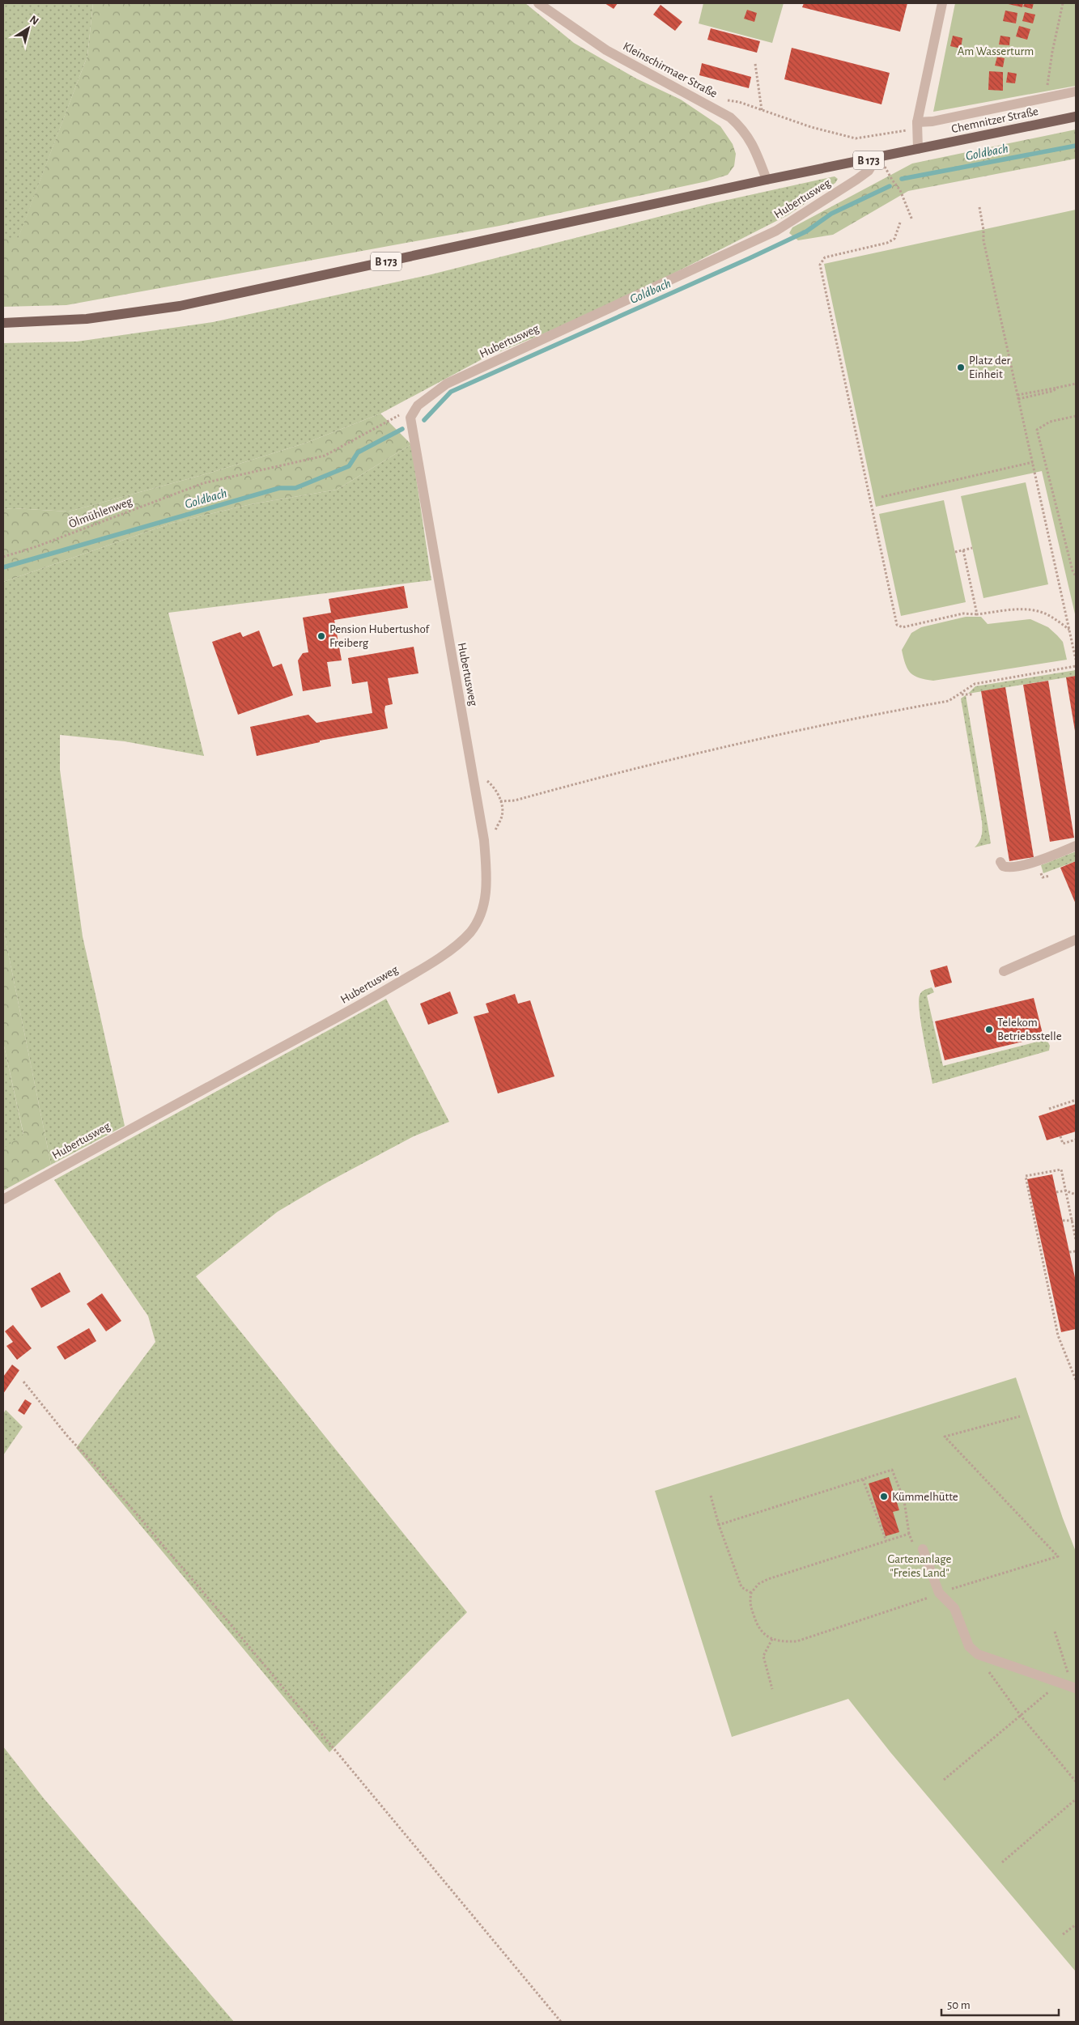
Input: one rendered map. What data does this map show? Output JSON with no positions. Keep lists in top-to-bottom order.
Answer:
{
  "streets": {
    "main road": ["Chemnitzer Straße", "B 173"],
    "street": ["Kleinschirmaer Straße", "Hubertusweg"],
    "path": ["Ölmühlenweg"]
  },
  "crossings": [
    ["Kleinschirmaer Straße", "B 173"],
    ["Chemnitzer Straße", "B 173"],
    ["B 173", "Hubertusweg"],
    ["Hubertusweg", "Ölmühlenweg"]
  ],
  "water": ["Goldbach"],
  "parks": ["Am Wasserturm", "Gartenanlage \"Freies Land\""],
  "places": [
    "Platz der Einheit",
    "Pension Hubertushof Freiberg",
    "Telekom Betriebsstelle",
    "Kümmelhütte"
  ],
  "scale_bar": "50 m",
  "north": "top right"
}
